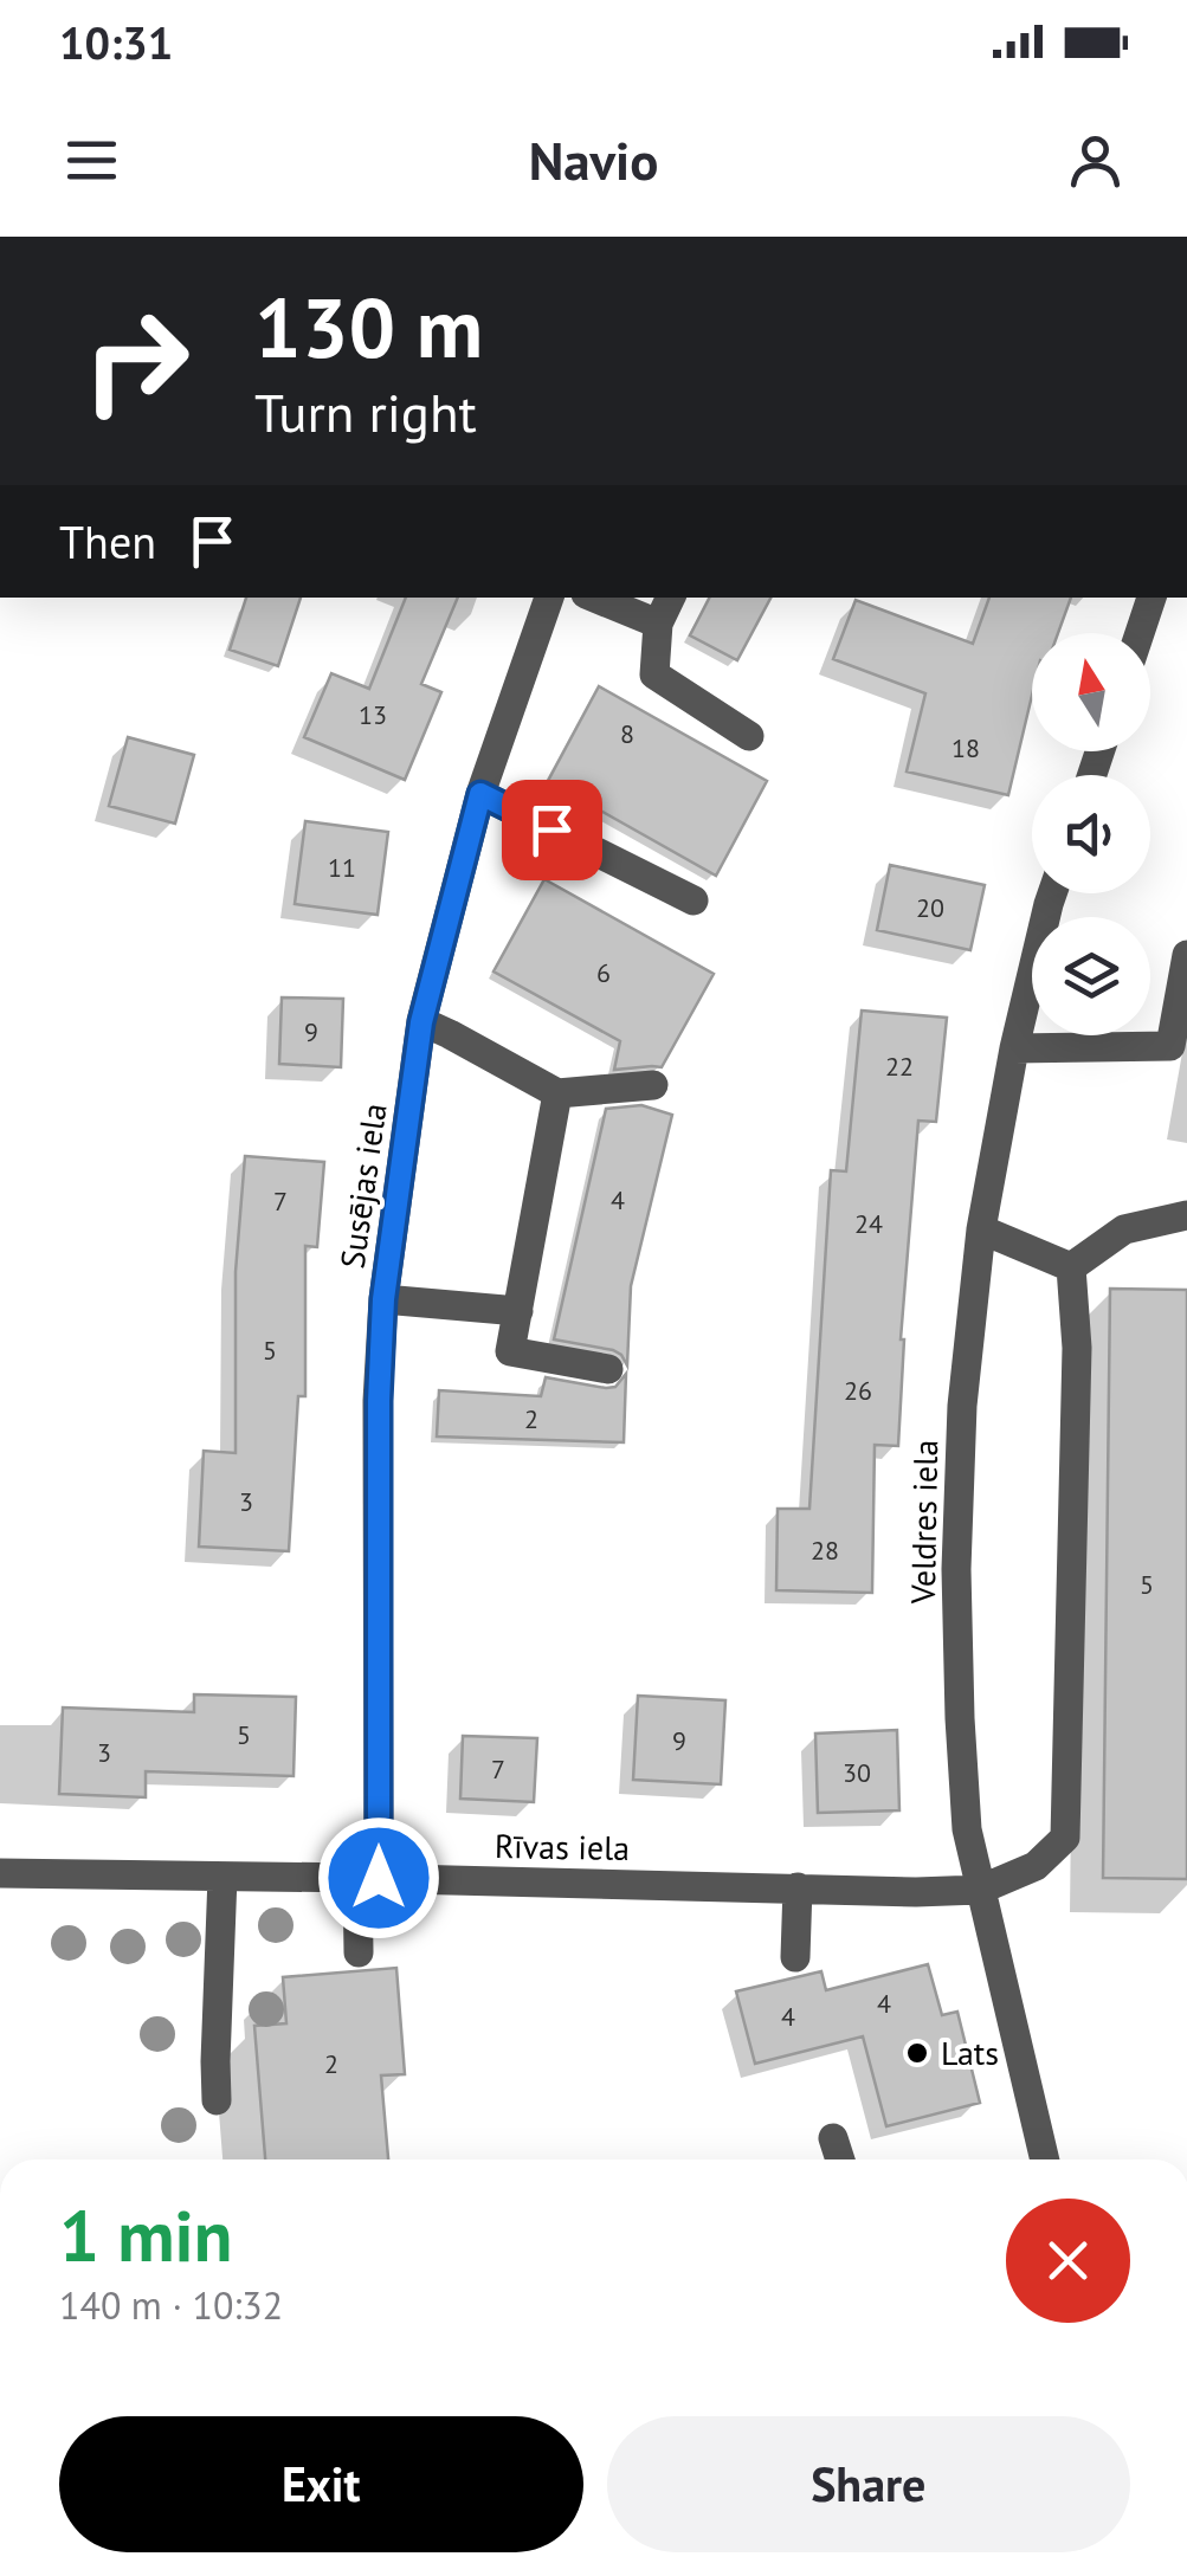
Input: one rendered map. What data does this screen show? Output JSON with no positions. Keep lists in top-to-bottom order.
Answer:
{
  "streets": {
    "street": ["Susējas iela", "Veldres iela", "Rīvas iela"]
  },
  "crossings": [
    ["Susējas iela", "Rīvas iela"],
    ["Veldres iela", "Rīvas iela"]
  ],
  "places": ["Lats"],
  "house_numbers": [
    "13",
    "8",
    "18",
    "11",
    "20",
    "6",
    "9",
    "22",
    "4",
    "7",
    "24",
    "5",
    "26",
    "2",
    "3",
    "28",
    "5",
    "5",
    "9",
    "3",
    "7",
    "30",
    "4",
    "4",
    "2"
  ],
  "north": "top",
  "page": {
    "status": "10:31",
    "header": "Navio",
    "turn": ["130 m", "Turn right"],
    "then": "Then",
    "heading": ["1 min", "140 m · 10:32"],
    "buttons": ["Exit", "Share"]
  }
}
